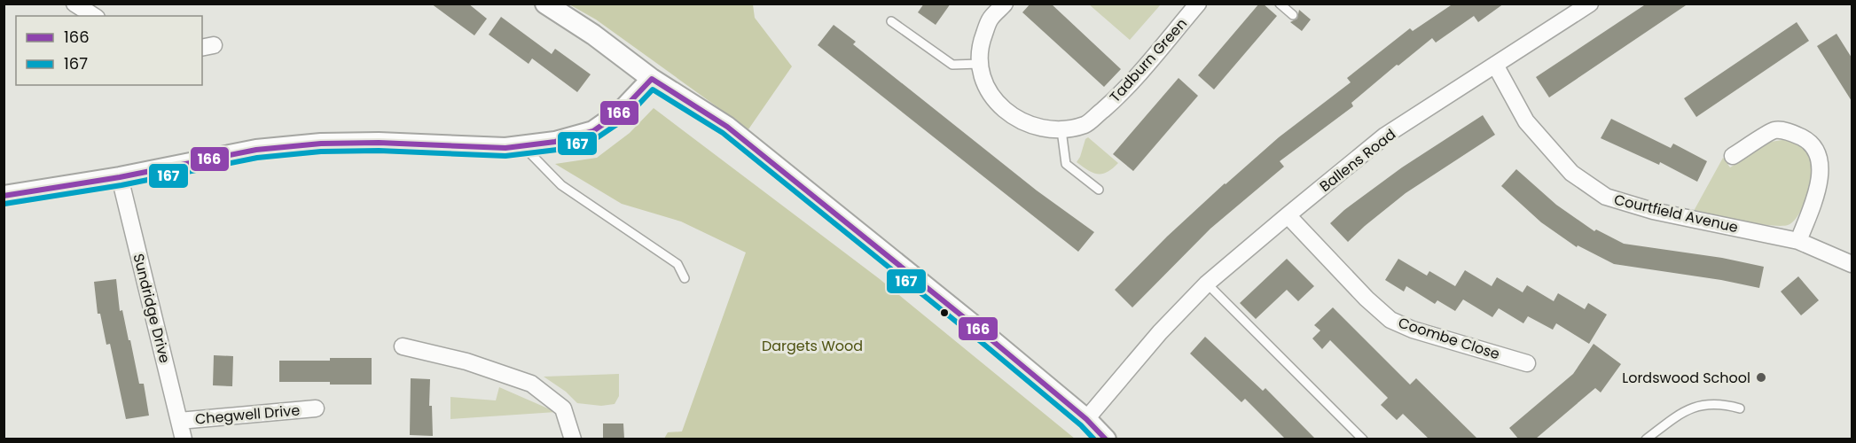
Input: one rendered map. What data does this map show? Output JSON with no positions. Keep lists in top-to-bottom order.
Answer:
{
  "streets": {
    "street": [
      "Tadburn Green",
      "Ballens Road",
      "Courtfield Avenue",
      "Sundridge Drive",
      "Coombe Close",
      "Chegwell Drive"
    ]
  },
  "crossings": [
    ["Ballens Road", "Courtfield Avenue"],
    ["Ballens Road", "Coombe Close"],
    ["Sundridge Drive", "Chegwell Drive"]
  ],
  "parks": ["Dargets Wood"],
  "places": ["Lordswood School"],
  "lines": ["transit line 166", "transit line 167"],
  "legend": ["166", "167"]
}
